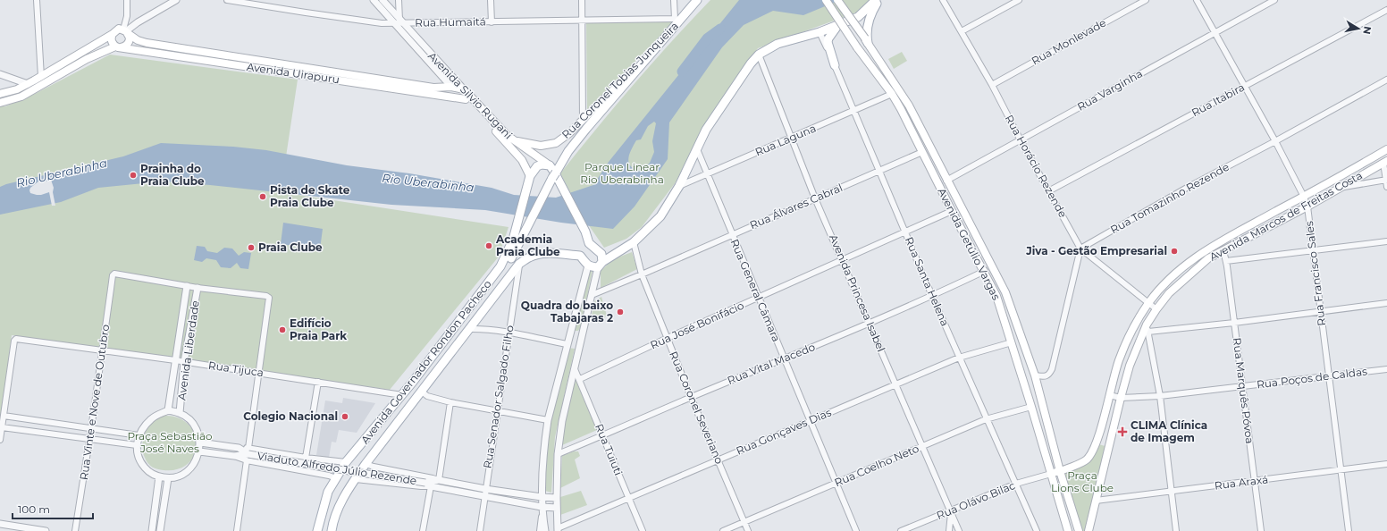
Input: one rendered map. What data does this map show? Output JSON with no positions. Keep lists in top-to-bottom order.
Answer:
{
  "streets": {
    "main road": [
      "Avenida Uirapuru",
      "Rua Coronel Tobias Junqueira",
      "Avenida Silvio Rugani",
      "Avenida Marcos de Freitas Costa",
      "Avenida Getúlio Vargas",
      "Avenida Governador Rondon Pacheco"
    ],
    "street": [
      "Rua Humaitá",
      "Rua Monlevade",
      "Rua Varginha",
      "Rua Itabira",
      "Rua Laguna",
      "Rua Horácio Rezende",
      "Rua Tomazinho Rezende",
      "Rua Álvares Cabral",
      "Rua Francisco Sales",
      "Rua Santa Helena",
      "Rua General Câmara",
      "Avenida Princesa Isabel",
      "Rua José Bonifácio",
      "Avenida Liberdade",
      "Rua Vital Macedo",
      "Rua Tijuca",
      "Rua Poços de Caldas",
      "Rua Marquês Póvoa",
      "Rua Senador Salgado Filho",
      "Rua Vinte e Nove de Outubro",
      "Rua Coronel Severiano",
      "Rua Gonçaves Dias",
      "Rua Tuiuti",
      "Rua Coelho Neto",
      "Viaduto Alfredo Júlio Rezende",
      "Rua Araxá",
      "Rua Olávo Bilac"
    ]
  },
  "crossings": [
    ["Rua Humaitá", "Rua Coronel Tobias Junqueira"],
    ["Rua Humaitá", "Avenida Silvio Rugani"],
    ["Rua Monlevade", "Rua Horácio Rezende"],
    ["Avenida Uirapuru", "Avenida Silvio Rugani"],
    ["Rua Coronel Tobias Junqueira", "Avenida Silvio Rugani"],
    ["Rua Varginha", "Rua Horácio Rezende"],
    ["Rua Varginha", "Avenida Getúlio Vargas"],
    ["Rua Varginha", "Rua Francisco Sales"],
    ["Avenida Silvio Rugani", "Avenida Governador Rondon Pacheco"],
    ["Rua Itabira", "Rua Horácio Rezende"],
    ["Rua Itabira", "Rua Francisco Sales"],
    ["Rua Laguna", "Avenida Getúlio Vargas"],
    ["Rua Laguna", "Rua Santa Helena"],
    ["Rua Laguna", "Rua General Câmara"],
    ["Rua Laguna", "Avenida Princesa Isabel"],
    ["Rua Horácio Rezende", "Rua Tomazinho Rezende"],
    ["Rua Horácio Rezende", "Avenida Marcos de Freitas Costa"],
    ["Rua Tomazinho Rezende", "Rua Francisco Sales"],
    ["Rua Álvares Cabral", "Avenida Getúlio Vargas"],
    ["Rua Álvares Cabral", "Rua Santa Helena"],
    ["Rua Álvares Cabral", "Rua General Câmara"],
    ["Rua Álvares Cabral", "Avenida Princesa Isabel"],
    ["Rua Álvares Cabral", "Rua Coronel Severiano"],
    ["Avenida Marcos de Freitas Costa", "Avenida Getúlio Vargas"],
    ["Avenida Marcos de Freitas Costa", "Rua Francisco Sales"],
    ["Avenida Marcos de Freitas Costa", "Rua Poços de Caldas"],
    ["Avenida Marcos de Freitas Costa", "Rua Marquês Póvoa"],
    ["Avenida Marcos de Freitas Costa", "Rua Araxá"],
    ["Avenida Marcos de Freitas Costa", "Rua Olávo Bilac"],
    ["Avenida Getúlio Vargas", "Rua José Bonifácio"],
    ["Avenida Getúlio Vargas", "Rua Vital Macedo"],
    ["Avenida Getúlio Vargas", "Rua Gonçaves Dias"],
    ["Avenida Getúlio Vargas", "Rua Coelho Neto"],
    ["Avenida Getúlio Vargas", "Rua Olávo Bilac"],
    ["Rua Francisco Sales", "Rua Poços de Caldas"],
    ["Rua Francisco Sales", "Rua Araxá"],
    ["Rua Santa Helena", "Rua José Bonifácio"],
    ["Rua Santa Helena", "Rua Vital Macedo"],
    ["Rua Santa Helena", "Rua Gonçaves Dias"],
    ["Rua Santa Helena", "Rua Coelho Neto"],
    ["Rua Santa Helena", "Rua Olávo Bilac"],
    ["Rua General Câmara", "Rua José Bonifácio"],
    ["Rua General Câmara", "Rua Vital Macedo"],
    ["Rua General Câmara", "Rua Gonçaves Dias"],
    ["Rua General Câmara", "Rua Coelho Neto"],
    ["Avenida Princesa Isabel", "Rua José Bonifácio"],
    ["Avenida Princesa Isabel", "Rua Vital Macedo"],
    ["Avenida Princesa Isabel", "Rua Gonçaves Dias"],
    ["Avenida Princesa Isabel", "Rua Coelho Neto"],
    ["Avenida Princesa Isabel", "Rua Olávo Bilac"],
    ["Rua José Bonifácio", "Rua Coronel Severiano"],
    ["Rua José Bonifácio", "Rua Tuiuti"],
    ["Avenida Liberdade", "Rua Tijuca"],
    ["Avenida Liberdade", "Rua Vinte e Nove de Outubro"],
    ["Avenida Governador Rondon Pacheco", "Rua Tijuca"],
    ["Avenida Governador Rondon Pacheco", "Rua Senador Salgado Filho"],
    ["Rua Vital Macedo", "Rua Coronel Severiano"],
    ["Rua Vital Macedo", "Rua Tuiuti"],
    ["Rua Tijuca", "Rua Vinte e Nove de Outubro"],
    ["Rua Poços de Caldas", "Rua Marquês Póvoa"],
    ["Rua Marquês Póvoa", "Rua Araxá"],
    ["Rua Senador Salgado Filho", "Viaduto Alfredo Júlio Rezende"],
    ["Rua Coronel Severiano", "Rua Gonçaves Dias"],
    ["Rua Coronel Severiano", "Rua Coelho Neto"],
    ["Rua Gonçaves Dias", "Rua Tuiuti"]
  ],
  "water": ["Rio Uberabinha"],
  "parks": ["Parque Linear Rio Uberabinha", "Praça Sebastião José Naves", "Praça Lions Clube"],
  "places": {
    "other": [
      "Prainha do Praia Clube",
      "Pista de Skate Praia Clube",
      "Academia Praia Clube",
      "Praia Clube",
      "Jiva - Gestão Empresarial",
      "Quadra do baixo Tabajaras 2",
      "Edifício Praia Park",
      "Colegio Nacional"
    ],
    "health": ["CLIMA Clínica de Imagem"]
  },
  "scale_bar": "100 m",
  "north": "right"
}
